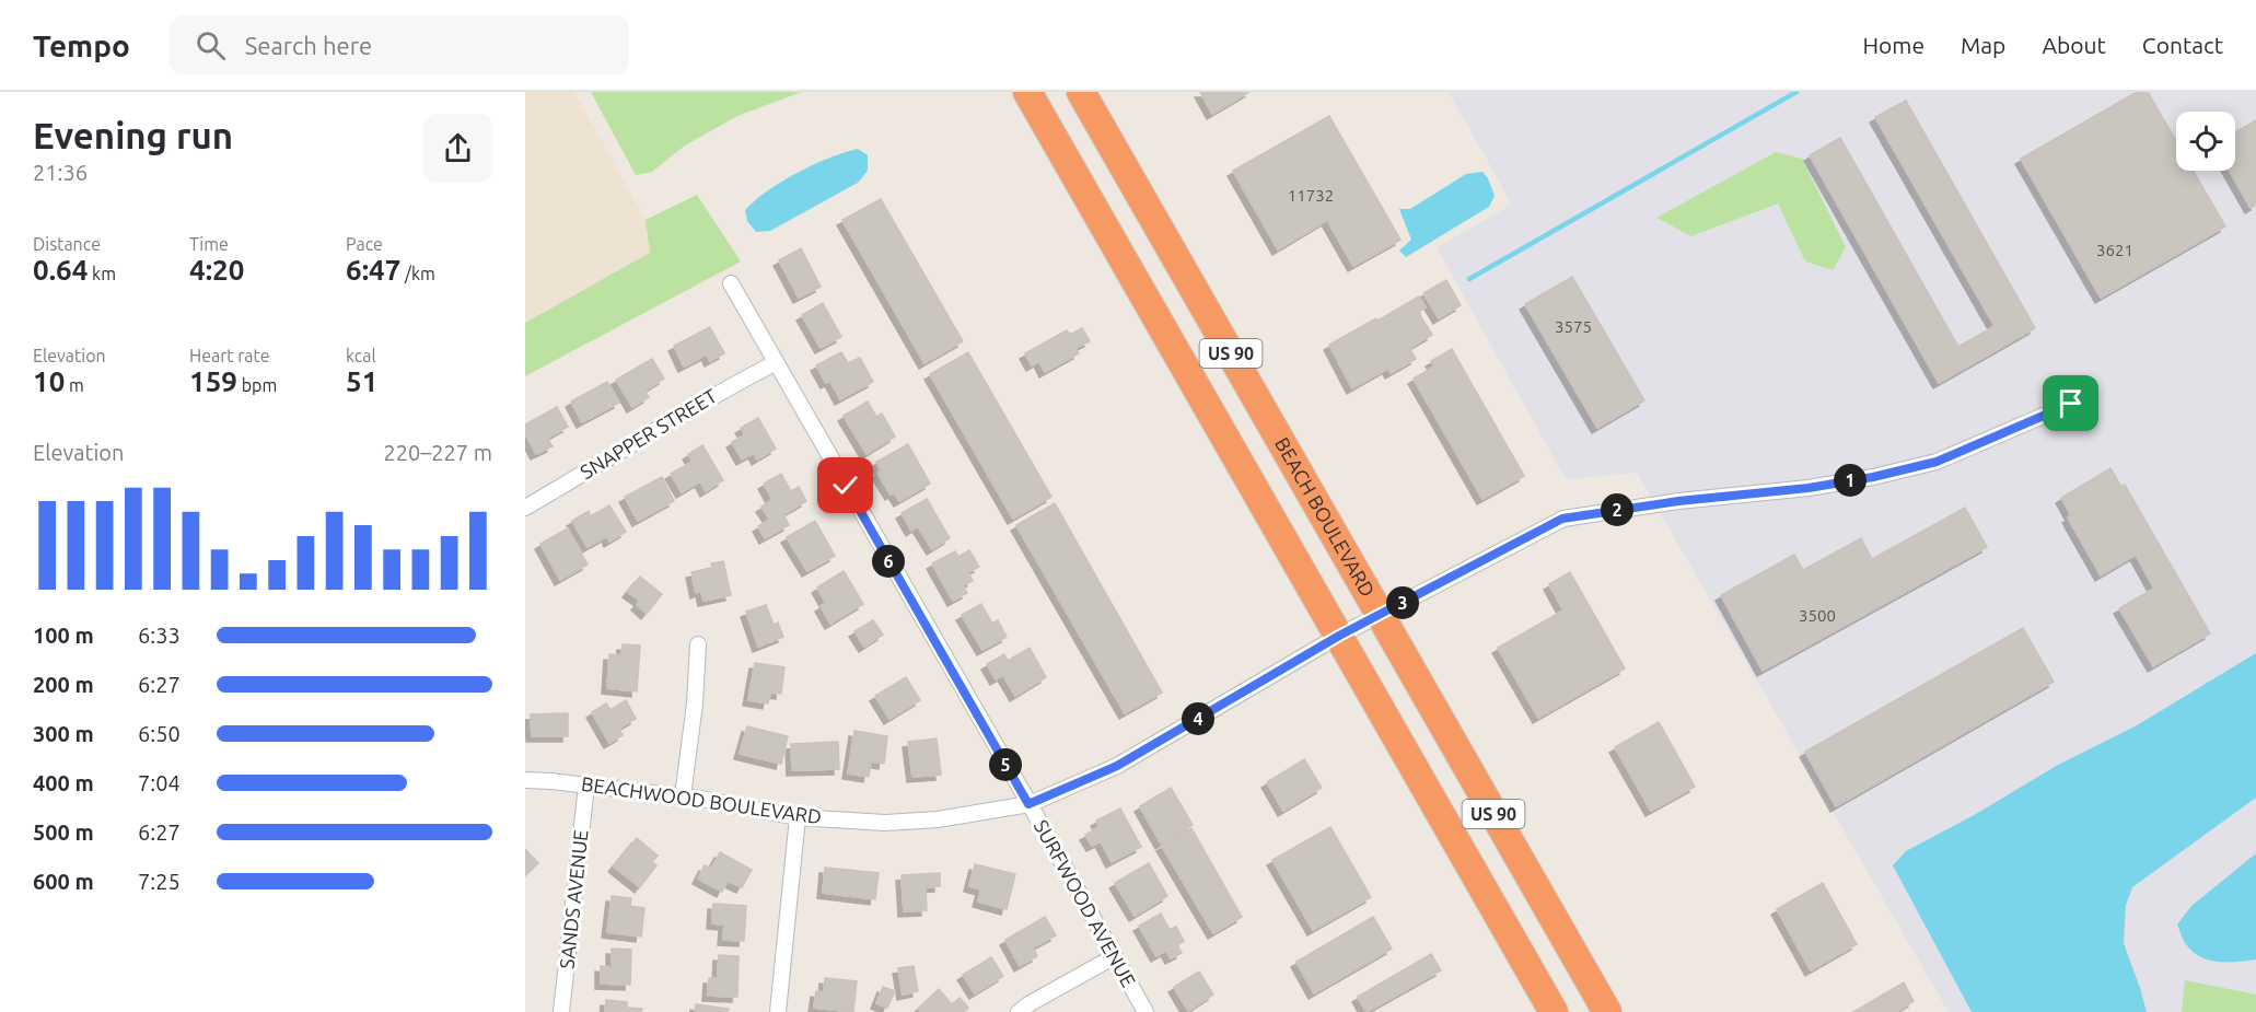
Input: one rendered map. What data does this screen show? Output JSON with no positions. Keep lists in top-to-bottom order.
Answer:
{
  "streets": {
    "highway": ["US 90", "BEACH BOULEVARD"],
    "street": [
      "SNAPPER STREET",
      "BEACHWOOD BOULEVARD",
      "SANDS AVENUE",
      "SURFWOOD AVENUE"
    ]
  },
  "crossings": [
    ["US 90", "BEACHWOOD BOULEVARD"],
    ["SNAPPER STREET", "SURFWOOD AVENUE"],
    ["BEACH BOULEVARD", "BEACHWOOD BOULEVARD"],
    ["BEACHWOOD BOULEVARD", "SANDS AVENUE"],
    ["BEACHWOOD BOULEVARD", "SURFWOOD AVENUE"]
  ],
  "house_numbers": [
    "11732",
    "3621",
    "3575",
    "3500"
  ],
  "page": {
    "header": "Tempo",
    "search": "Search here",
    "nav": [
      "Home",
      "Map",
      "About",
      "Contact"
    ],
    "heading": ["Evening run", "21:36"],
    "stats": [
      ["Distance", "0.64 km"],
      ["Time", "4:20"],
      ["Pace", "6:47 /km"],
      ["Elevation", "10 m"],
      ["Heart rate", "159 bpm"],
      ["kcal", "51"]
    ],
    "chart": ["Elevation", "220–227 m"],
    "pins": [
      "1",
      "2",
      "6",
      "3",
      "4",
      "5"
    ],
    "list": [
      {
        "name": "100 m",
        "note": "6:33"
      },
      {
        "name": "200 m",
        "note": "6:27"
      },
      {
        "name": "300 m",
        "note": "6:50"
      },
      {
        "name": "400 m",
        "note": "7:04"
      },
      {
        "name": "500 m",
        "note": "6:27"
      },
      {
        "name": "600 m",
        "note": "7:25"
      }
    ]
  }
}
